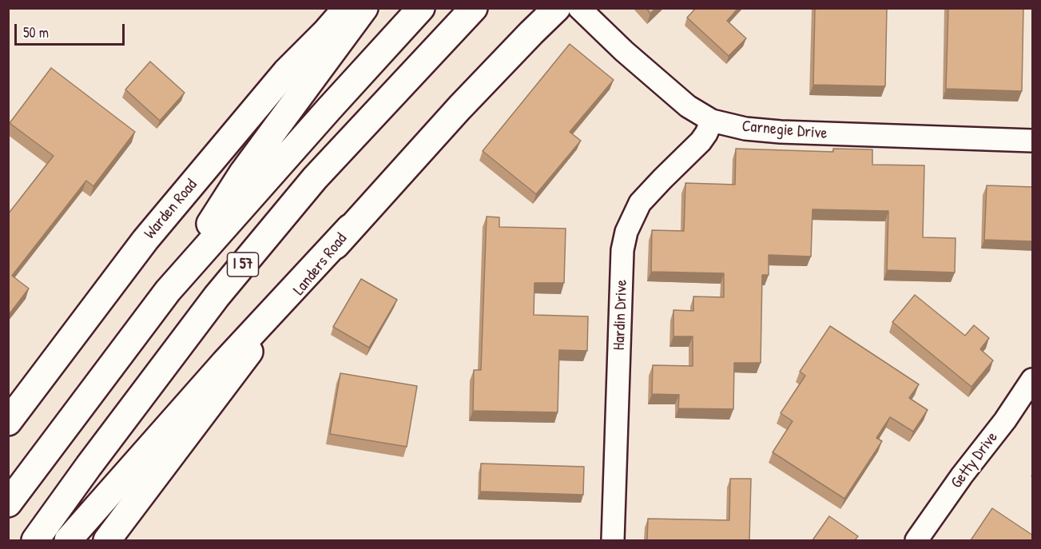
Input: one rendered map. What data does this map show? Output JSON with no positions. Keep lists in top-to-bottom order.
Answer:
{
  "streets": {
    "main road": ["Warden Road", "I 57", "Landers Road"],
    "street": ["Carnegie Drive", "Hardin Drive", "Getty Drive"]
  },
  "crossings": [
    ["Carnegie Drive", "Hardin Drive"]
  ],
  "scale_bar": "50 m"
}
